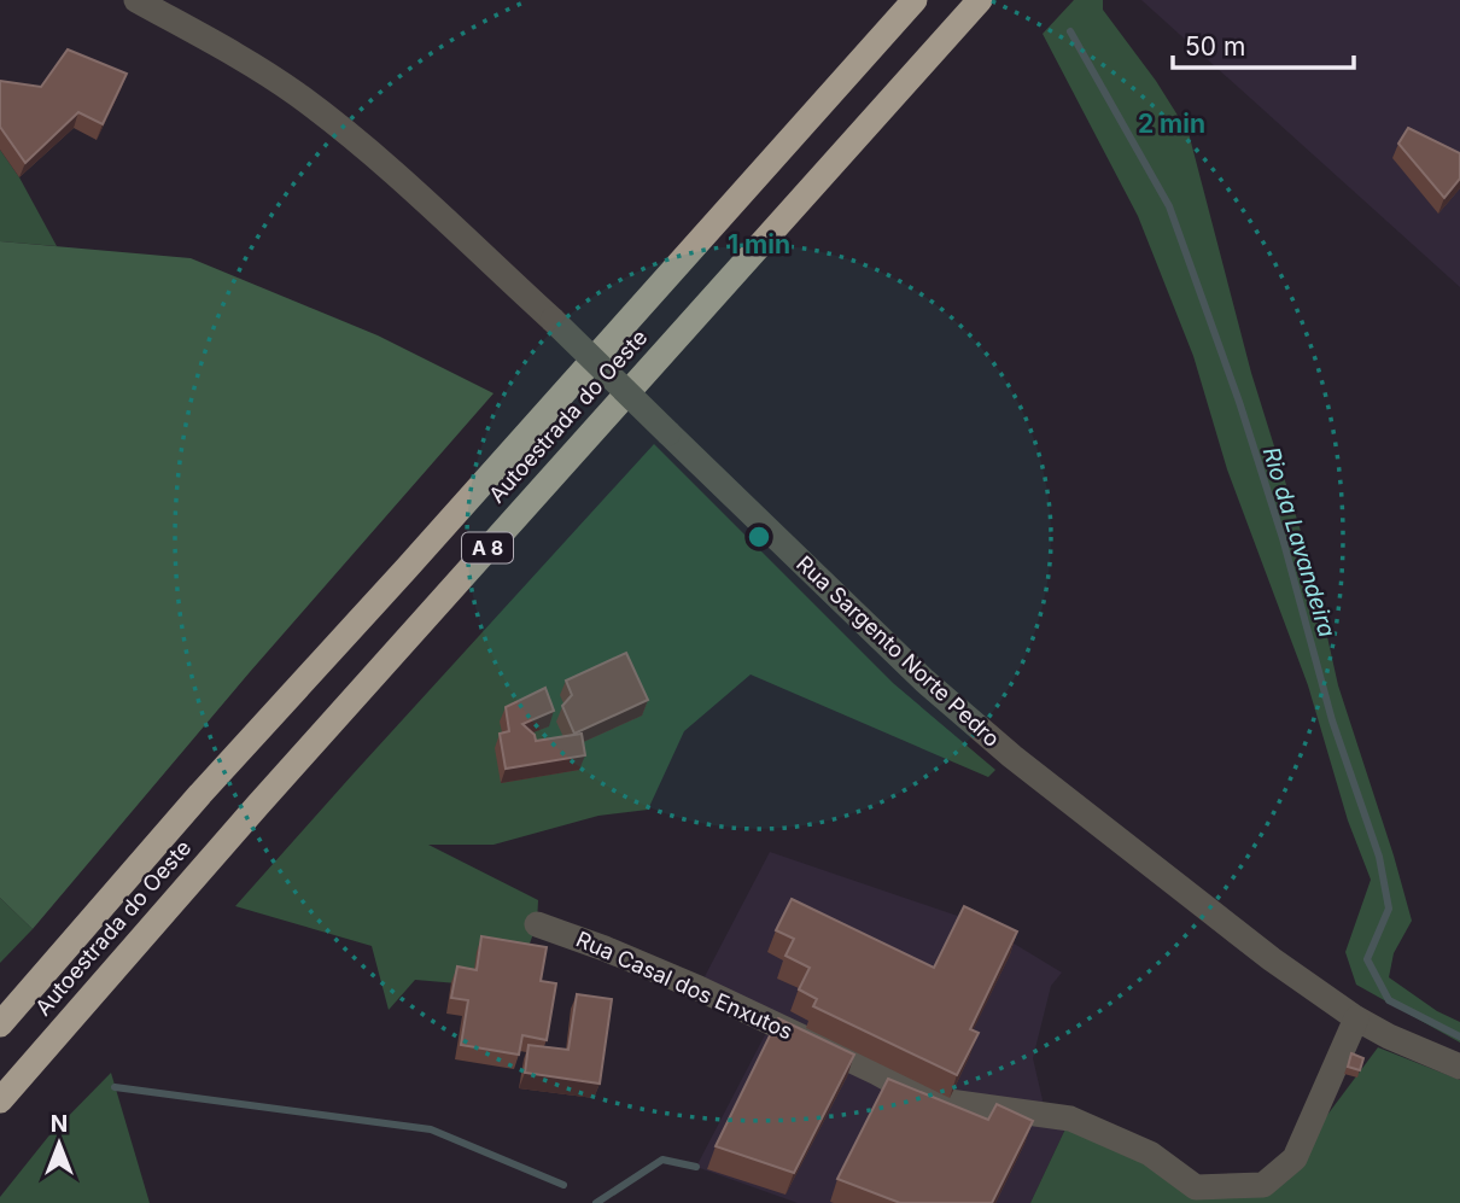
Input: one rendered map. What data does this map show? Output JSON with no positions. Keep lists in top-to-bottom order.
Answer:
{
  "streets": {
    "highway": ["Autoestrada do Oeste", "A 8"],
    "street": ["Rua Sargento Norte Pedro", "Rua Casal dos Enxutos"]
  },
  "crossings": [
    ["Rua Sargento Norte Pedro", "Rua Casal dos Enxutos"]
  ],
  "water": ["Rio da Lavandeira"],
  "scale_bar": "50 m",
  "north": "top",
  "rings": ["2 min", "1 min"]
}
